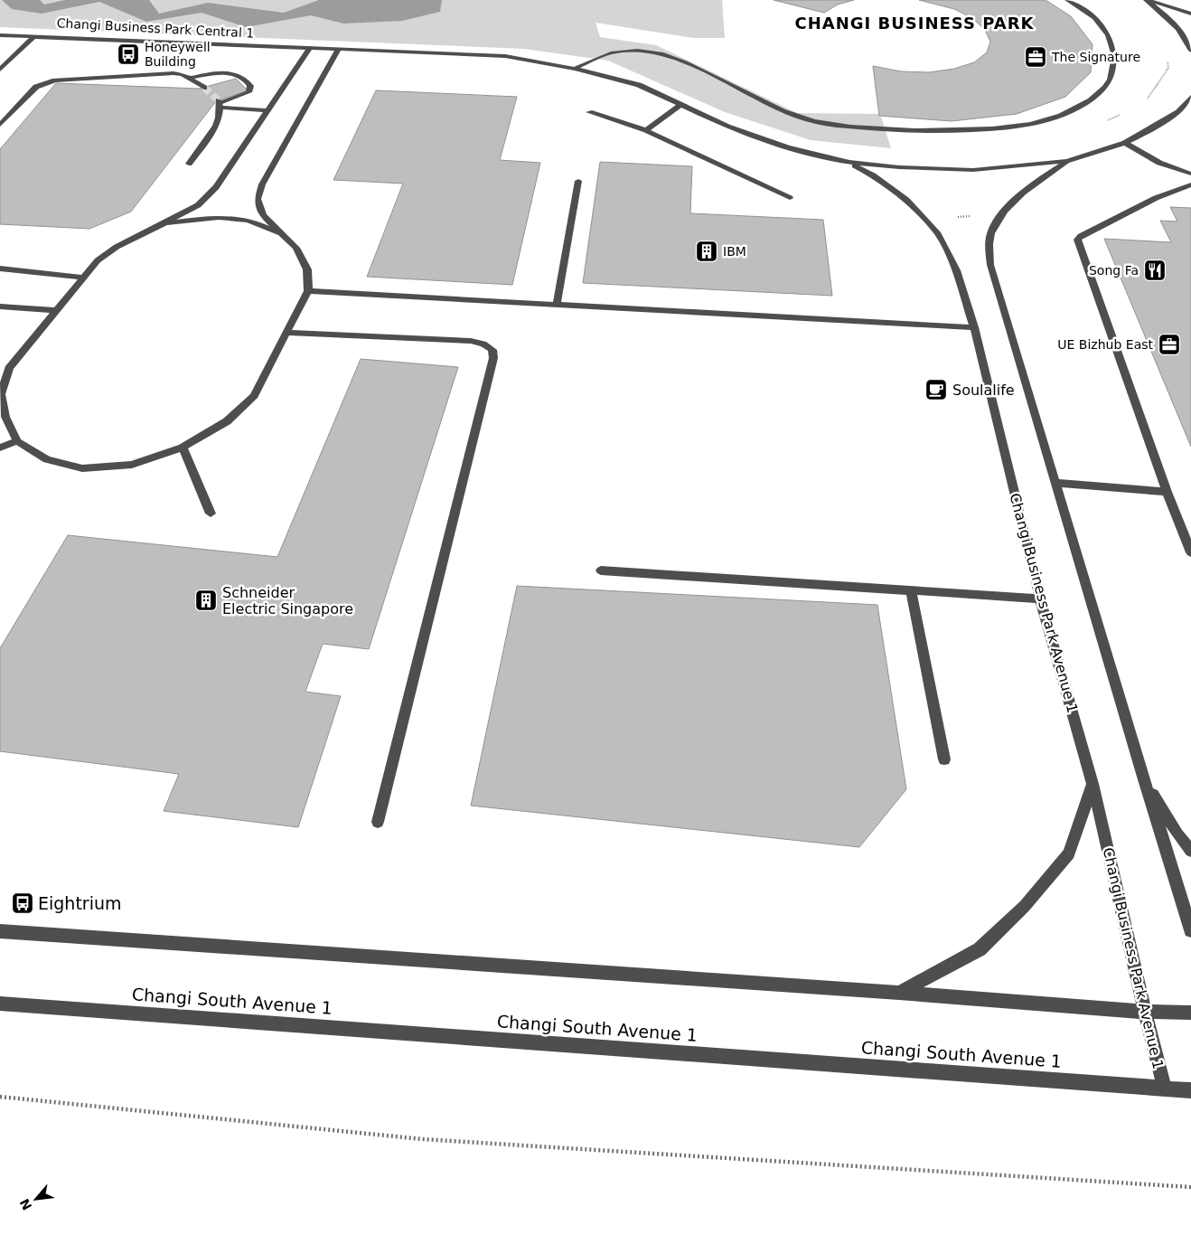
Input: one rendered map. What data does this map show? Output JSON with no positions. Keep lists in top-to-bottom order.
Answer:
{
  "streets": {
    "street": ["Changi Business Park Central 1", "Changi Business Park Avenue 1", "Changi South Avenue 1"]
  },
  "crossings": [
    ["Changi Business Park Central 1", "Changi Business Park Avenue 1"],
    ["Changi Business Park Avenue 1", "Changi South Avenue 1"]
  ],
  "districts": ["CHANGI BUSINESS PARK"],
  "places": {
    "bus stop": ["Honeywell Building", "Eightrium"],
    "office": ["The Signature", "UE Bizhub East"],
    "building": ["IBM", "Schneider Electric Singapore"],
    "restaurant": ["Song Fa"],
    "cafe": ["Soulalife"]
  },
  "north": "bottom left"
}
